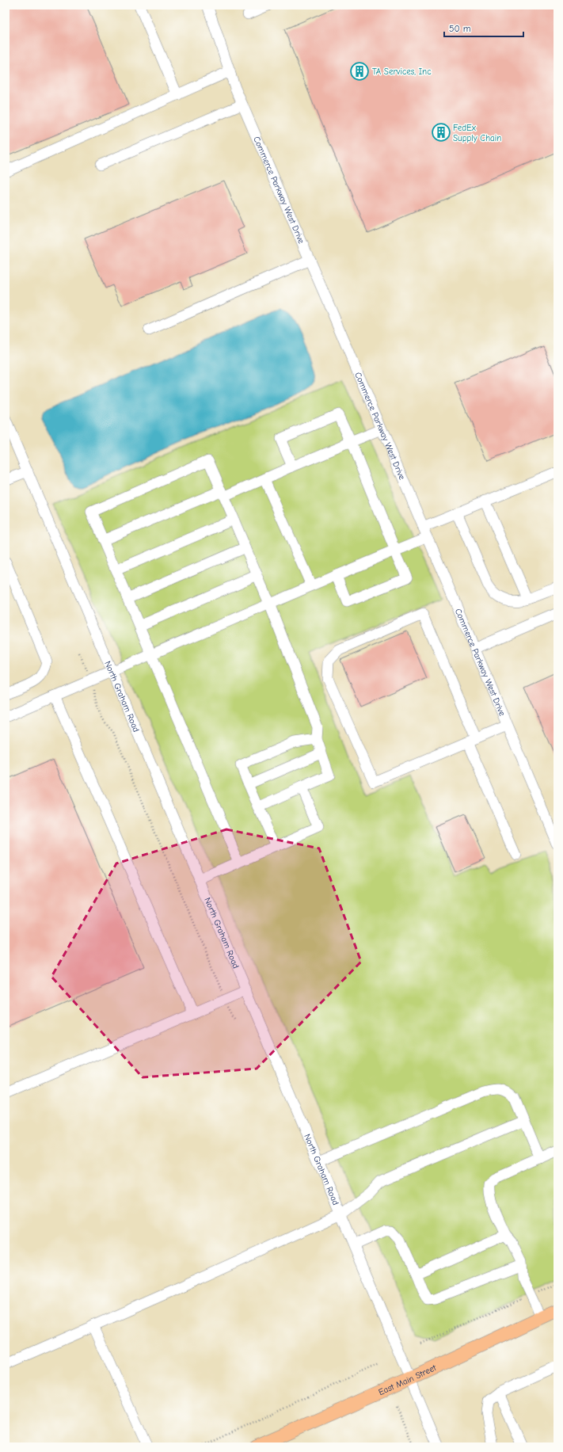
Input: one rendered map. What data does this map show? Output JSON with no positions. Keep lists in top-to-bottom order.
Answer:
{
  "streets": {
    "main road": ["East Main Street"],
    "street": ["Commerce Parkway West Drive", "North Graham Road"]
  },
  "crossings": [
    ["North Graham Road", "East Main Street"]
  ],
  "places": {
    "building": ["TA Services, Inc", "FedEx Supply Chain"]
  },
  "scale_bar": "50 m"
}
